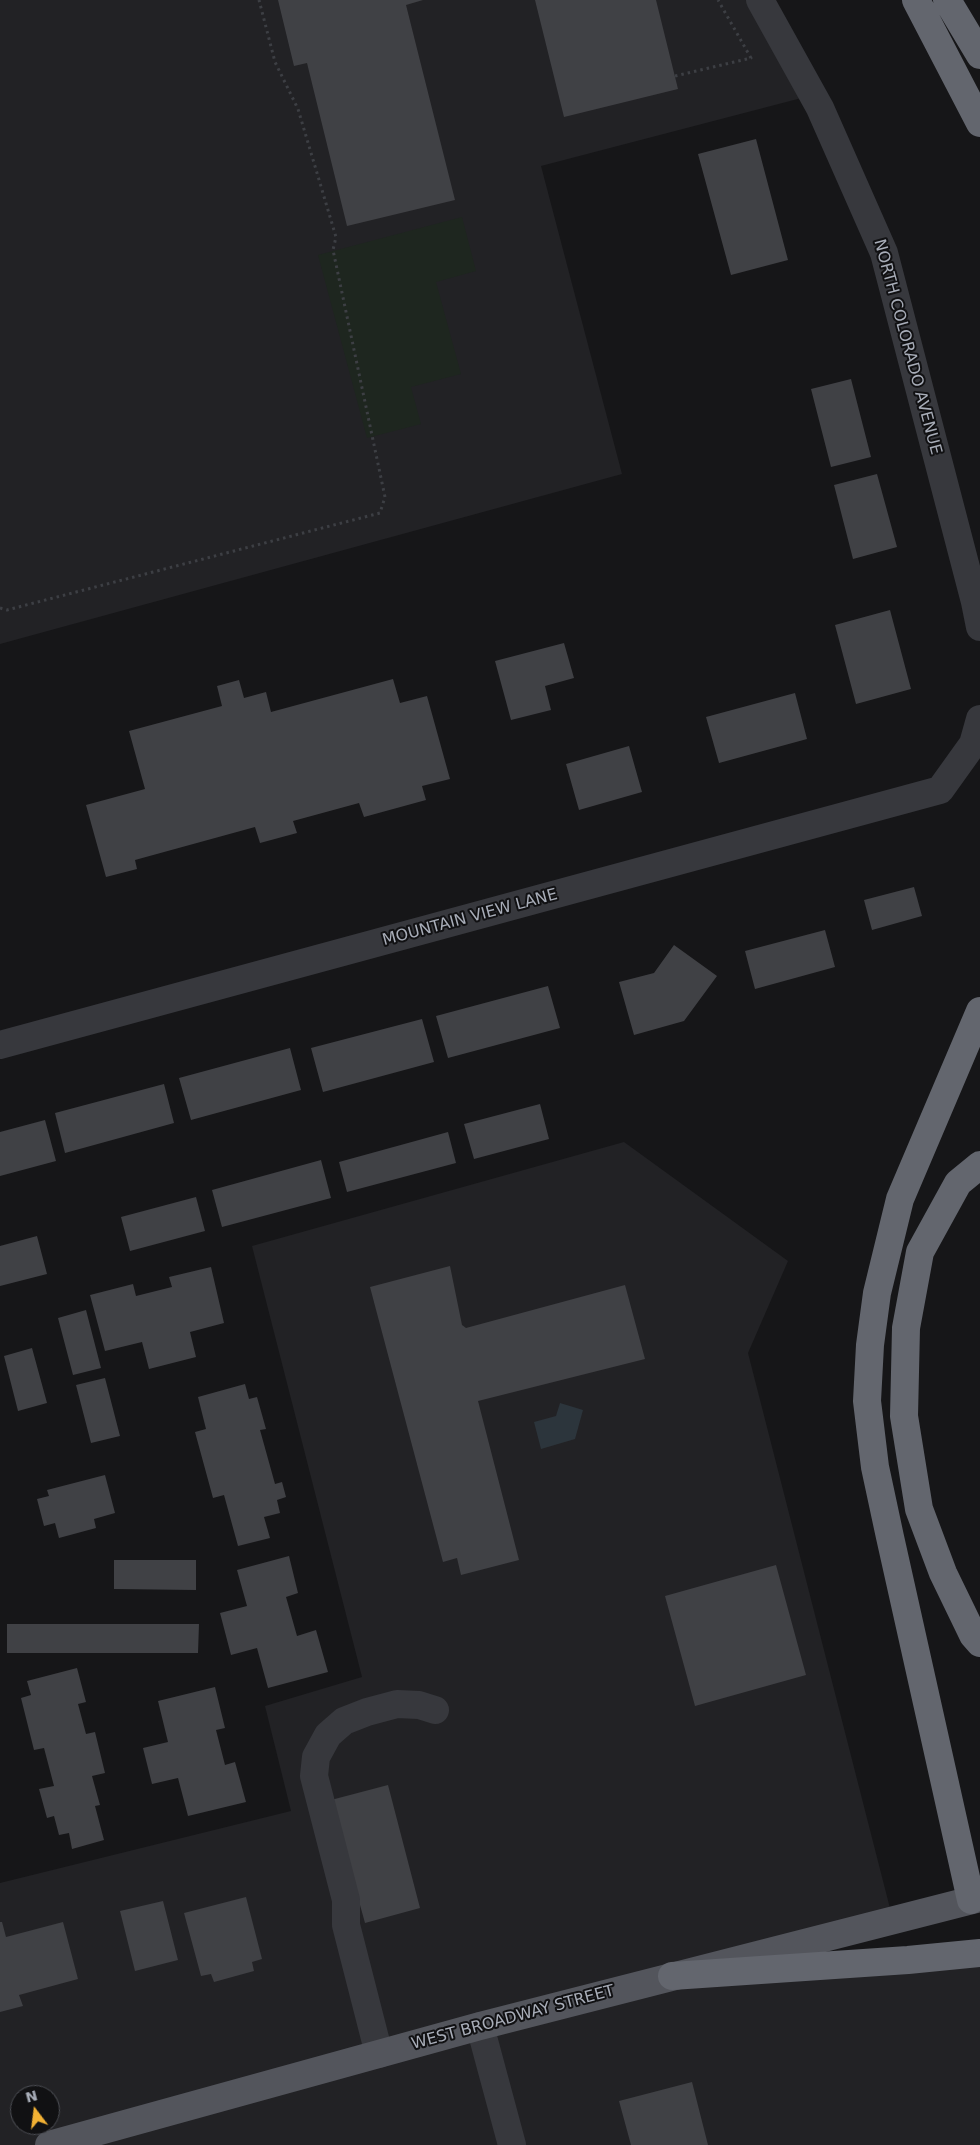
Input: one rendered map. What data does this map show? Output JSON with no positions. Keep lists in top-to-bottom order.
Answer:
{
  "streets": {
    "main road": ["WEST BROADWAY STREET"],
    "street": ["NORTH COLORADO AVENUE", "MOUNTAIN VIEW LANE"]
  },
  "north": "top"
}
